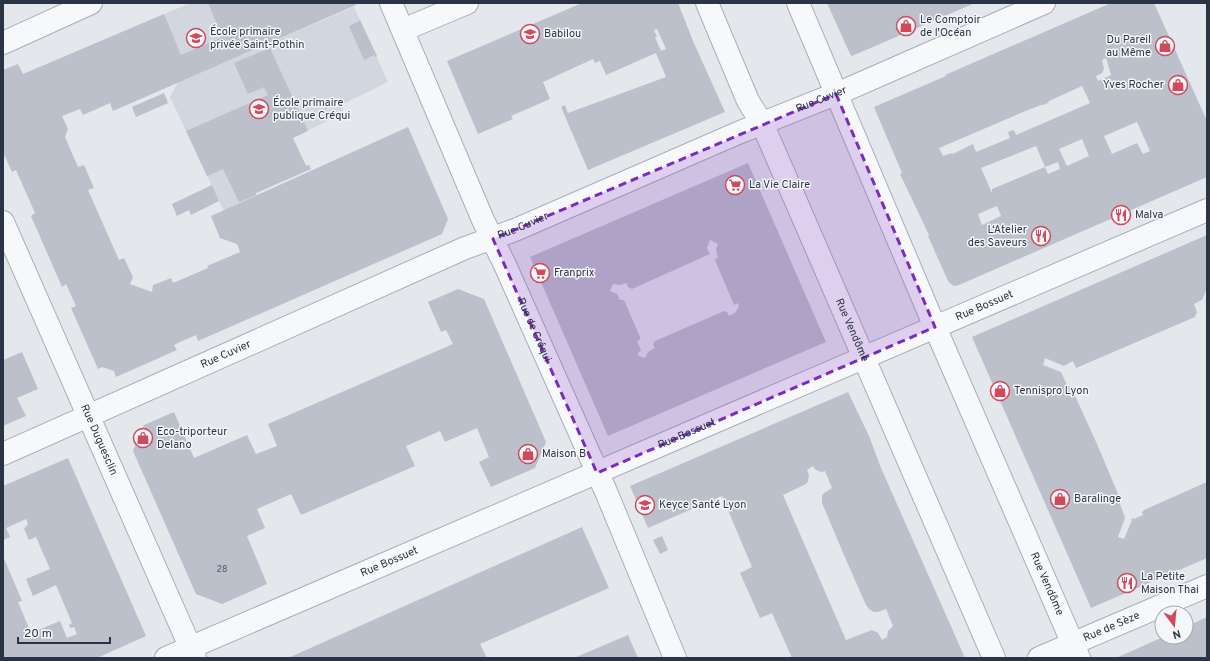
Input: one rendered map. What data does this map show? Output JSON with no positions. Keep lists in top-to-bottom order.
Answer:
{
  "streets": {
    "street": [
      "Rue Cuvier",
      "Rue Bossuet",
      "Rue de Créqui",
      "Rue Vendôme",
      "Rue Duguesclin",
      "Rue de Sèze"
    ]
  },
  "crossings": [
    ["Rue Cuvier", "Rue de Créqui"],
    ["Rue Cuvier", "Rue Vendôme"],
    ["Rue Cuvier", "Rue Duguesclin"],
    ["Rue Bossuet", "Rue de Créqui"],
    ["Rue Bossuet", "Rue Vendôme"],
    ["Rue Bossuet", "Rue Duguesclin"],
    ["Rue Vendôme", "Rue de Sèze"]
  ],
  "places": {
    "shop": [
      "Le Comptoir de l'Océan",
      "Du Pareil au Même",
      "Yves Rocher",
      "Tennispro Lyon",
      "Eco-triporteur Delano",
      "Maison B",
      "Baralinge"
    ],
    "school or university": [
      "Babilou",
      "École primaire privée Saint-Pothin",
      "École primaire publique Créqui",
      "Keyce Santé Lyon"
    ],
    "supermarket": ["La Vie Claire", "Franprix"],
    "restaurant": ["Malva", "L‘Atelier des Saveurs", "La Petite Maison Thai"]
  },
  "house_numbers": ["28"],
  "scale_bar": "20 m",
  "north": "bottom"
}
